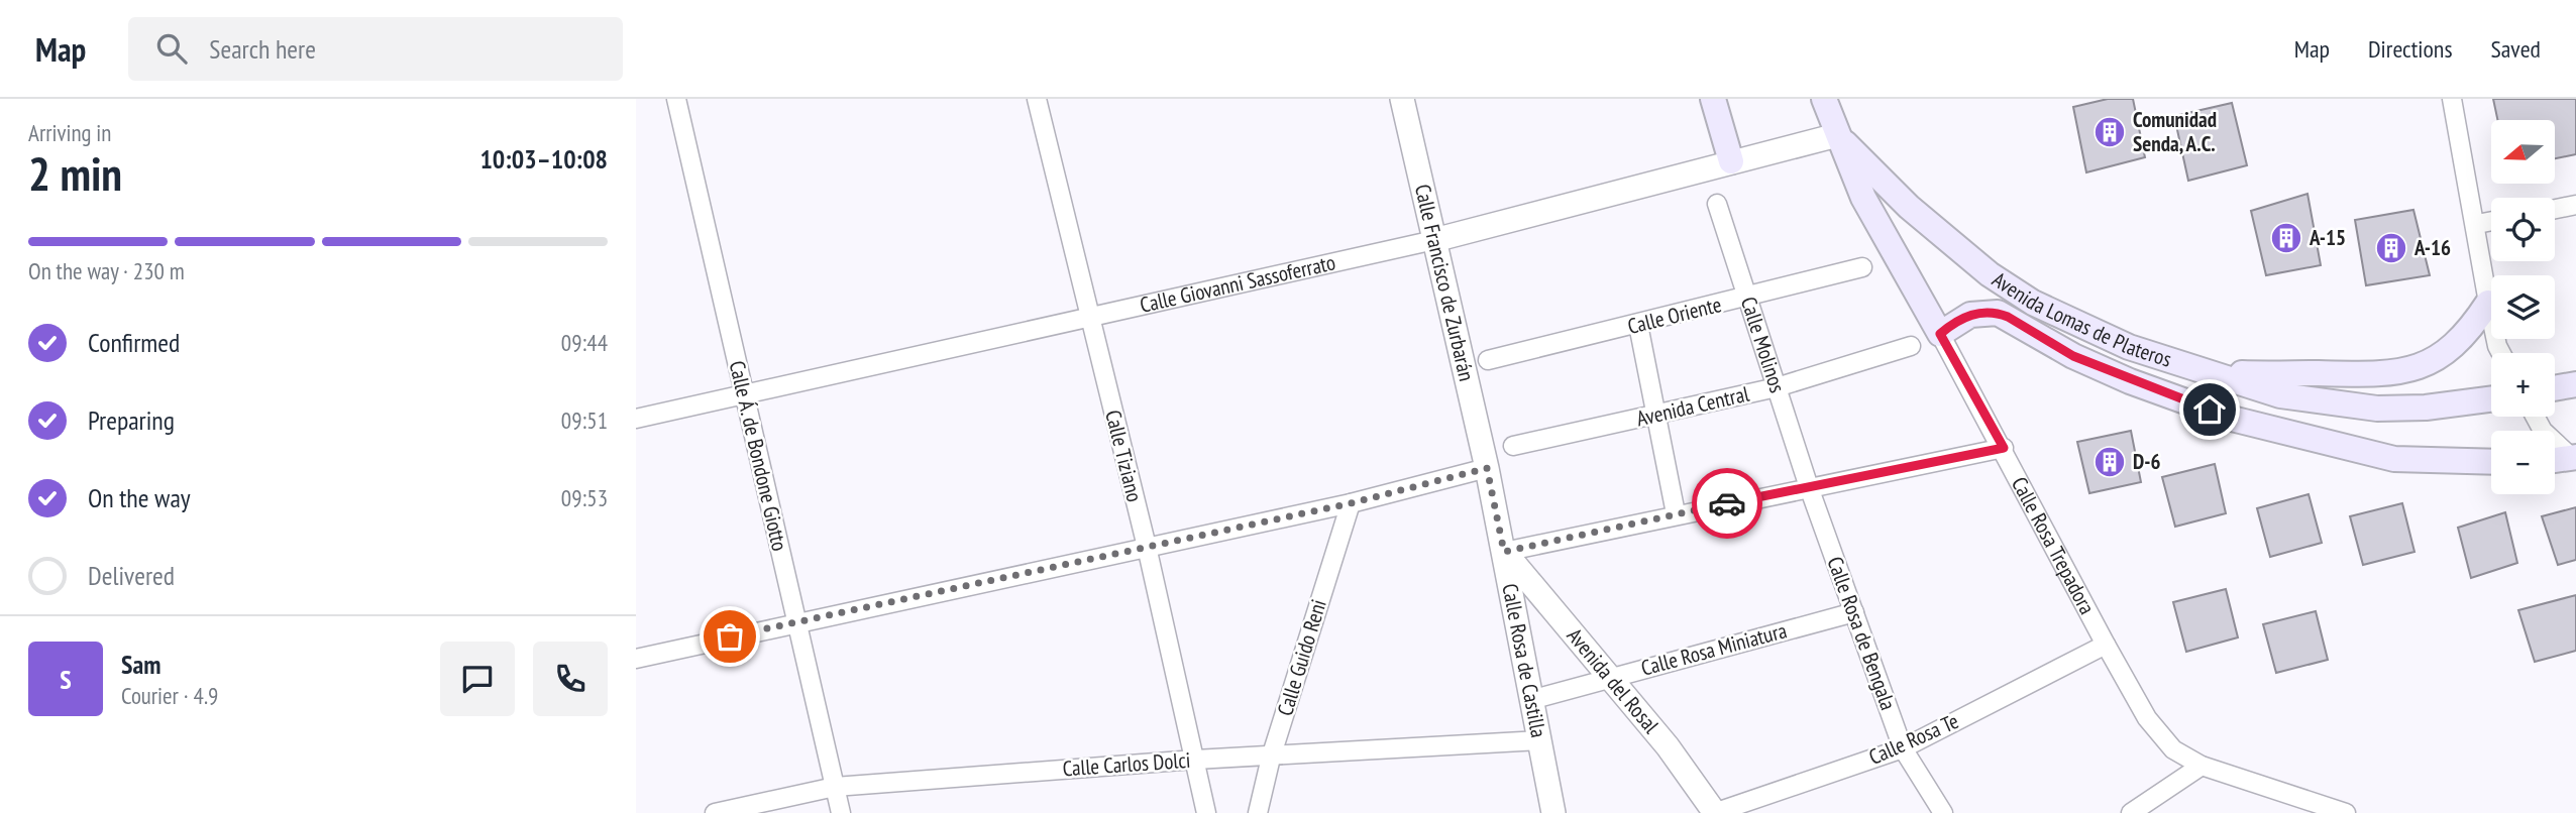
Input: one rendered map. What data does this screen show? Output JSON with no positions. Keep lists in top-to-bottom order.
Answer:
{
  "streets": {
    "main road": ["Avenida Lomas de Plateros", "Calle Rosa Trepadora"],
    "street": [
      "Calle Francisco de Zurbarán",
      "Calle Giovanni Sassoferrato",
      "Calle Oriente",
      "Calle Molinos",
      "Avenida Central",
      "Calle Á. de Bondone Giotto",
      "Calle Tiziano",
      "Calle Rosa de Bengala",
      "Calle Rosa Miniatura",
      "Calle Guido Reni",
      "Calle Rosa de Castilla",
      "Avenida del Rosal",
      "Calle Rosa Te",
      "Calle Carlos Dolci"
    ]
  },
  "crossings": [
    ["Calle Francisco de Zurbarán", "Calle Giovanni Sassoferrato"],
    ["Calle Francisco de Zurbarán", "Calle Rosa de Castilla"],
    ["Calle Giovanni Sassoferrato", "Avenida Lomas de Plateros"],
    ["Calle Giovanni Sassoferrato", "Calle Á. de Bondone Giotto"],
    ["Calle Giovanni Sassoferrato", "Calle Tiziano"],
    ["Calle Giovanni Sassoferrato", "Calle Rosa Trepadora"],
    ["Calle Oriente", "Calle Molinos"],
    ["Avenida Lomas de Plateros", "Calle Rosa Trepadora"],
    ["Calle Molinos", "Avenida Central"],
    ["Calle Molinos", "Calle Rosa de Bengala"],
    ["Calle Á. de Bondone Giotto", "Calle Carlos Dolci"],
    ["Calle Tiziano", "Calle Carlos Dolci"],
    ["Calle Rosa Trepadora", "Calle Rosa Te"],
    ["Calle Rosa de Bengala", "Calle Rosa Miniatura"],
    ["Calle Rosa de Bengala", "Calle Rosa Te"],
    ["Calle Rosa Miniatura", "Calle Rosa de Castilla"],
    ["Calle Rosa Miniatura", "Avenida del Rosal"],
    ["Calle Guido Reni", "Calle Carlos Dolci"],
    ["Calle Rosa de Castilla", "Avenida del Rosal"],
    ["Calle Rosa de Castilla", "Calle Carlos Dolci"],
    ["Avenida del Rosal", "Calle Rosa Te"]
  ],
  "places": {
    "building": [
      "Comunidad Senda, A.C.",
      "A-15",
      "A-16",
      "D-6"
    ]
  },
  "north": "left",
  "page": {
    "header": "Map",
    "search": "Search here",
    "nav": ["Map", "Directions", "Saved"],
    "heading": ["2 min", "Arriving in", "10:03–10:08"],
    "panel": ["Sam", "Courier · 4.9"],
    "map_buttons": ["+", "−"],
    "bar": "On the way · 230 m",
    "list": [
      ["Confirmed", "09:44"],
      ["Preparing", "09:51"],
      ["On the way", "09:53"],
      "Delivered"
    ],
    "round": "S"
  }
}
